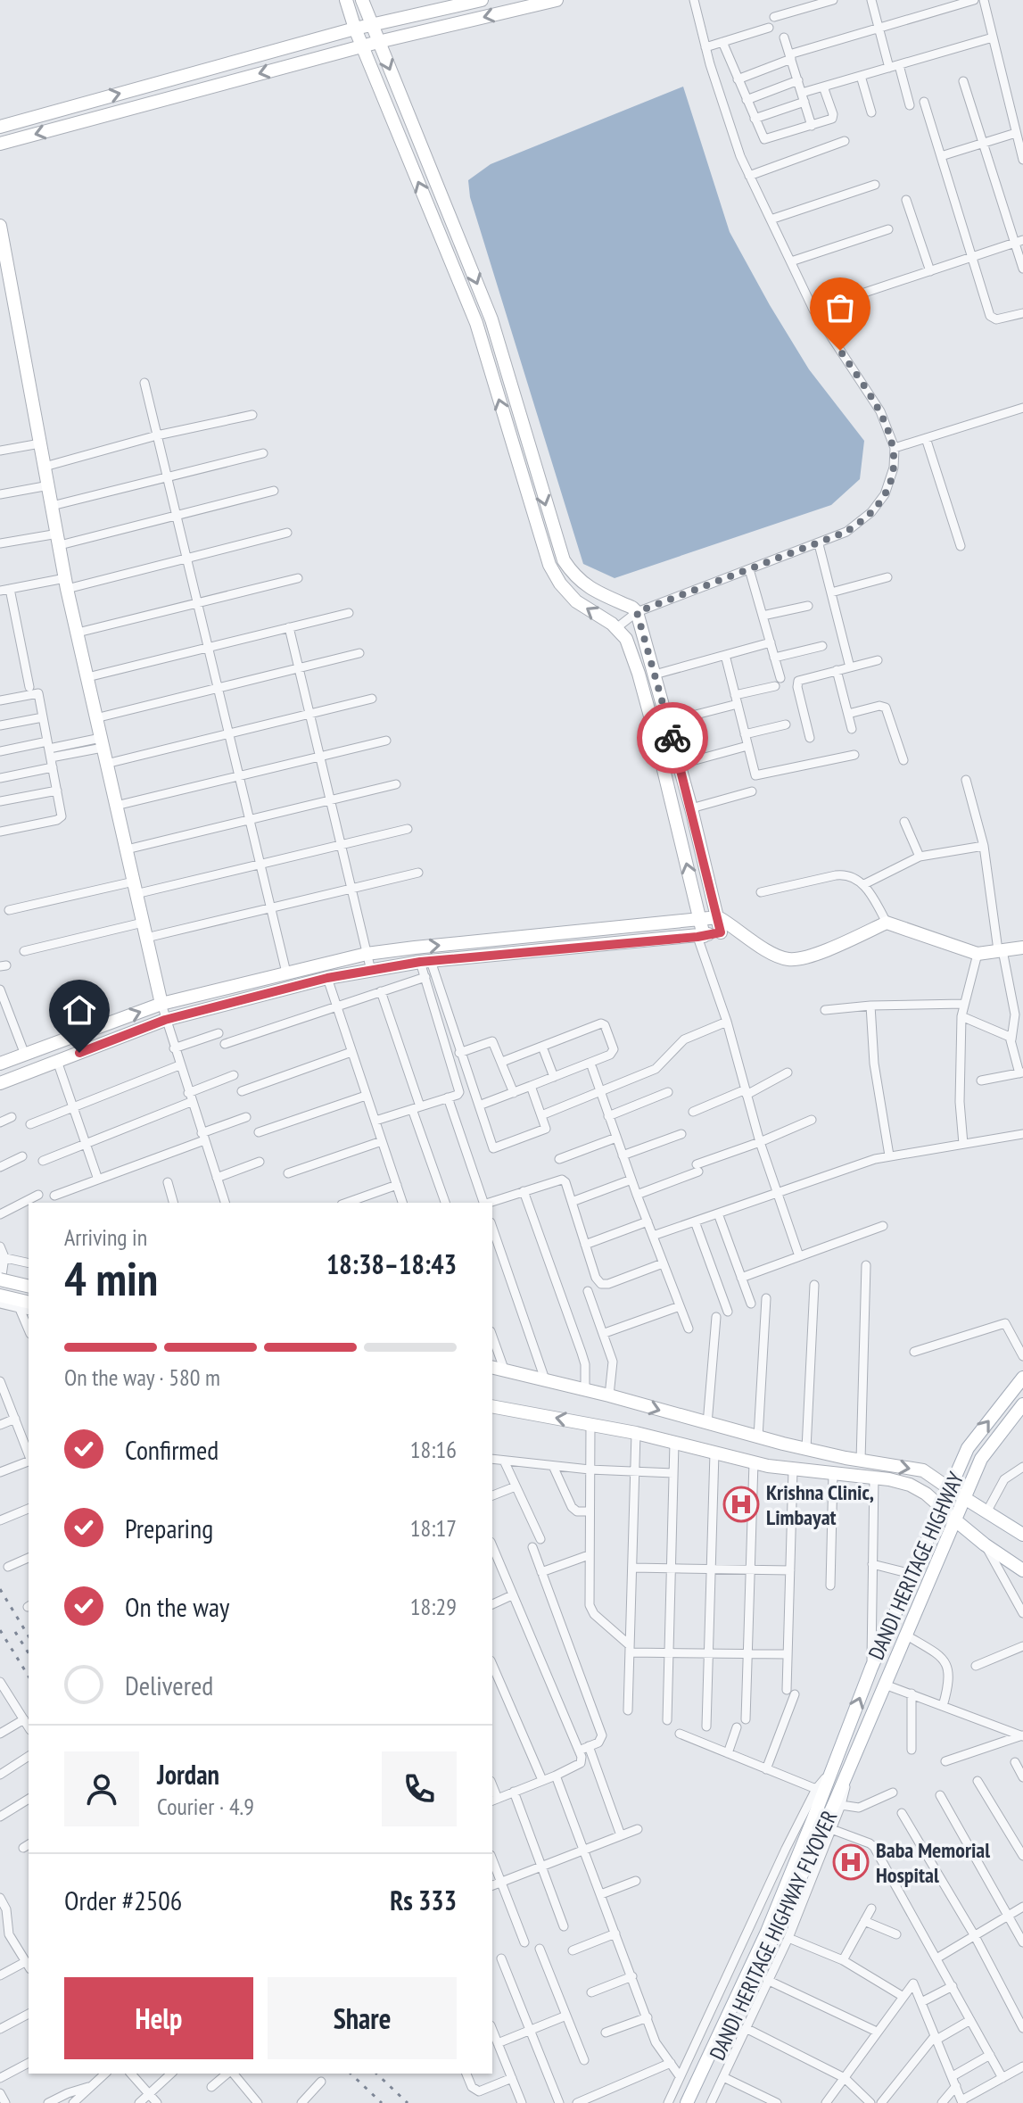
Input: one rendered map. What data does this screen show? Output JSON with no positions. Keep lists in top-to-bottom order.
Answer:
{
  "streets": {
    "street": ["DANDI HERITAGE HIGHWAY", "DANDI HERITAGE HIGHWAY FLYOVER"]
  },
  "crossings": [
    ["DANDI HERITAGE HIGHWAY", "DANDI HERITAGE HIGHWAY FLYOVER"]
  ],
  "places": {
    "hospital": ["Krishna Clinic, Limbayat", "Baba Memorial Hospital"]
  },
  "page": {
    "heading": ["4 min", "Arriving in", "18:38–18:43"],
    "panel": [
      "Jordan",
      "Courier · 4.9",
      "Order #2506",
      "Rs 333"
    ],
    "bar": "On the way · 580 m",
    "list": [
      ["Confirmed", "18:16"],
      ["Preparing", "18:17"],
      ["On the way", "18:29"],
      "Delivered"
    ],
    "buttons": ["Help", "Share"]
  }
}
